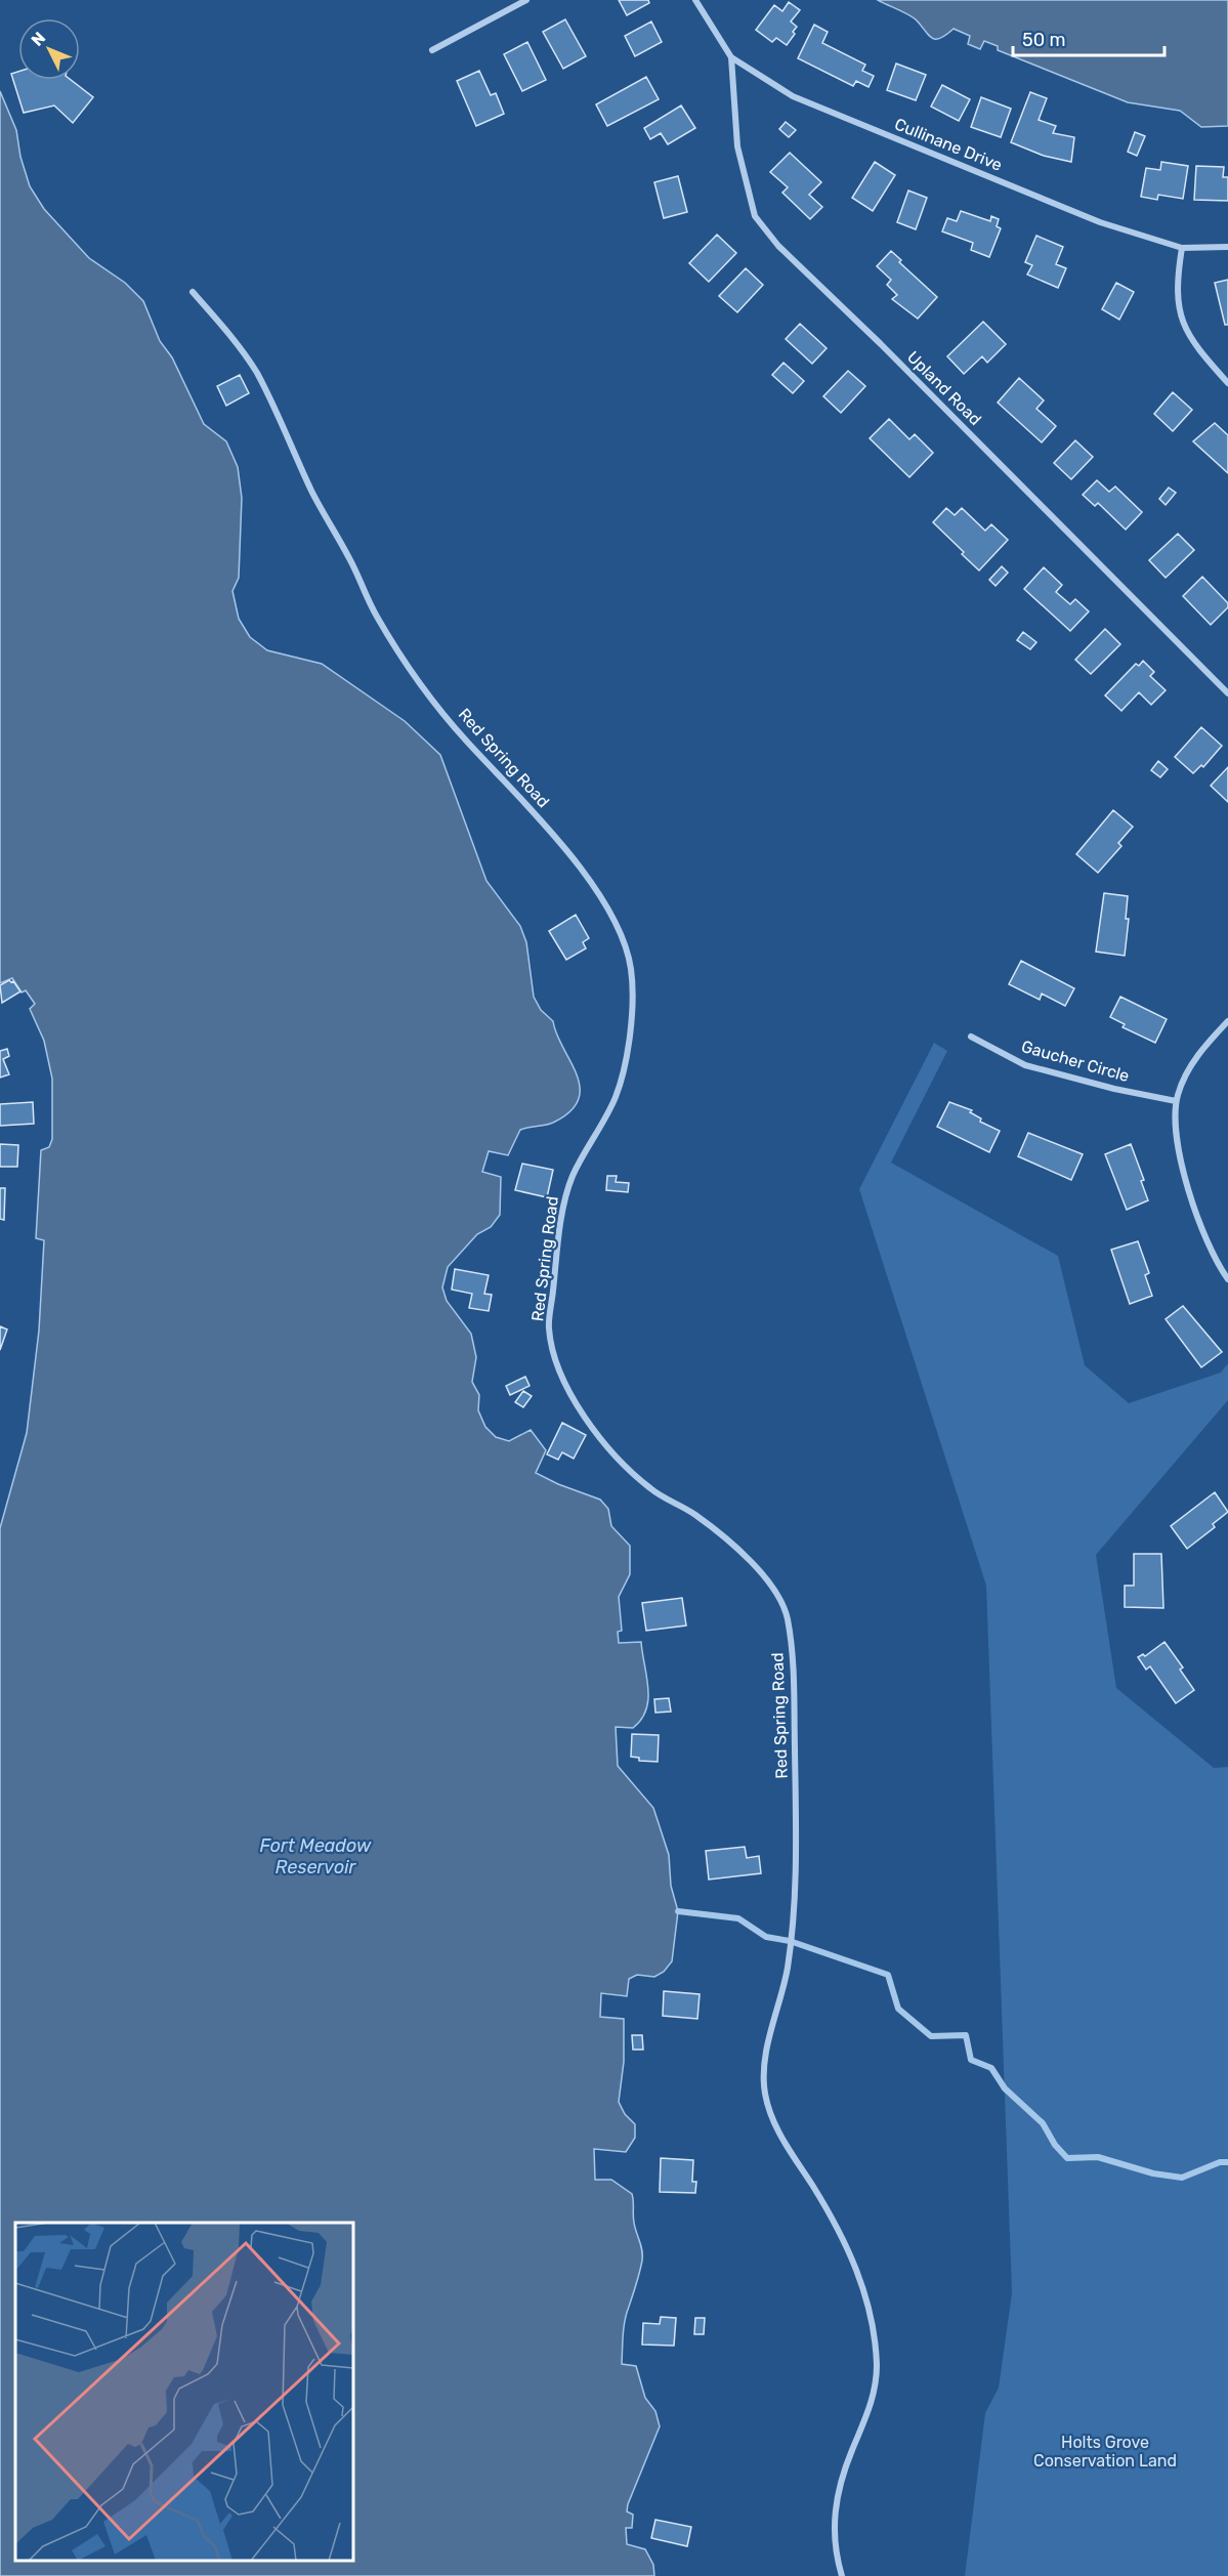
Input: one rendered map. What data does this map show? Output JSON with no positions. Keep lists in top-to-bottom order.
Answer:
{
  "streets": {
    "street": [
      "Cullinane Drive",
      "Upland Road",
      "Red Spring Road",
      "Gaucher Circle"
    ]
  },
  "crossings": [
    ["Cullinane Drive", "Upland Road"]
  ],
  "water": ["Fort Meadow Reservoir"],
  "parks": ["Holts Grove Conservation Land"],
  "scale_bar": "50 m",
  "north": "top left"
}
